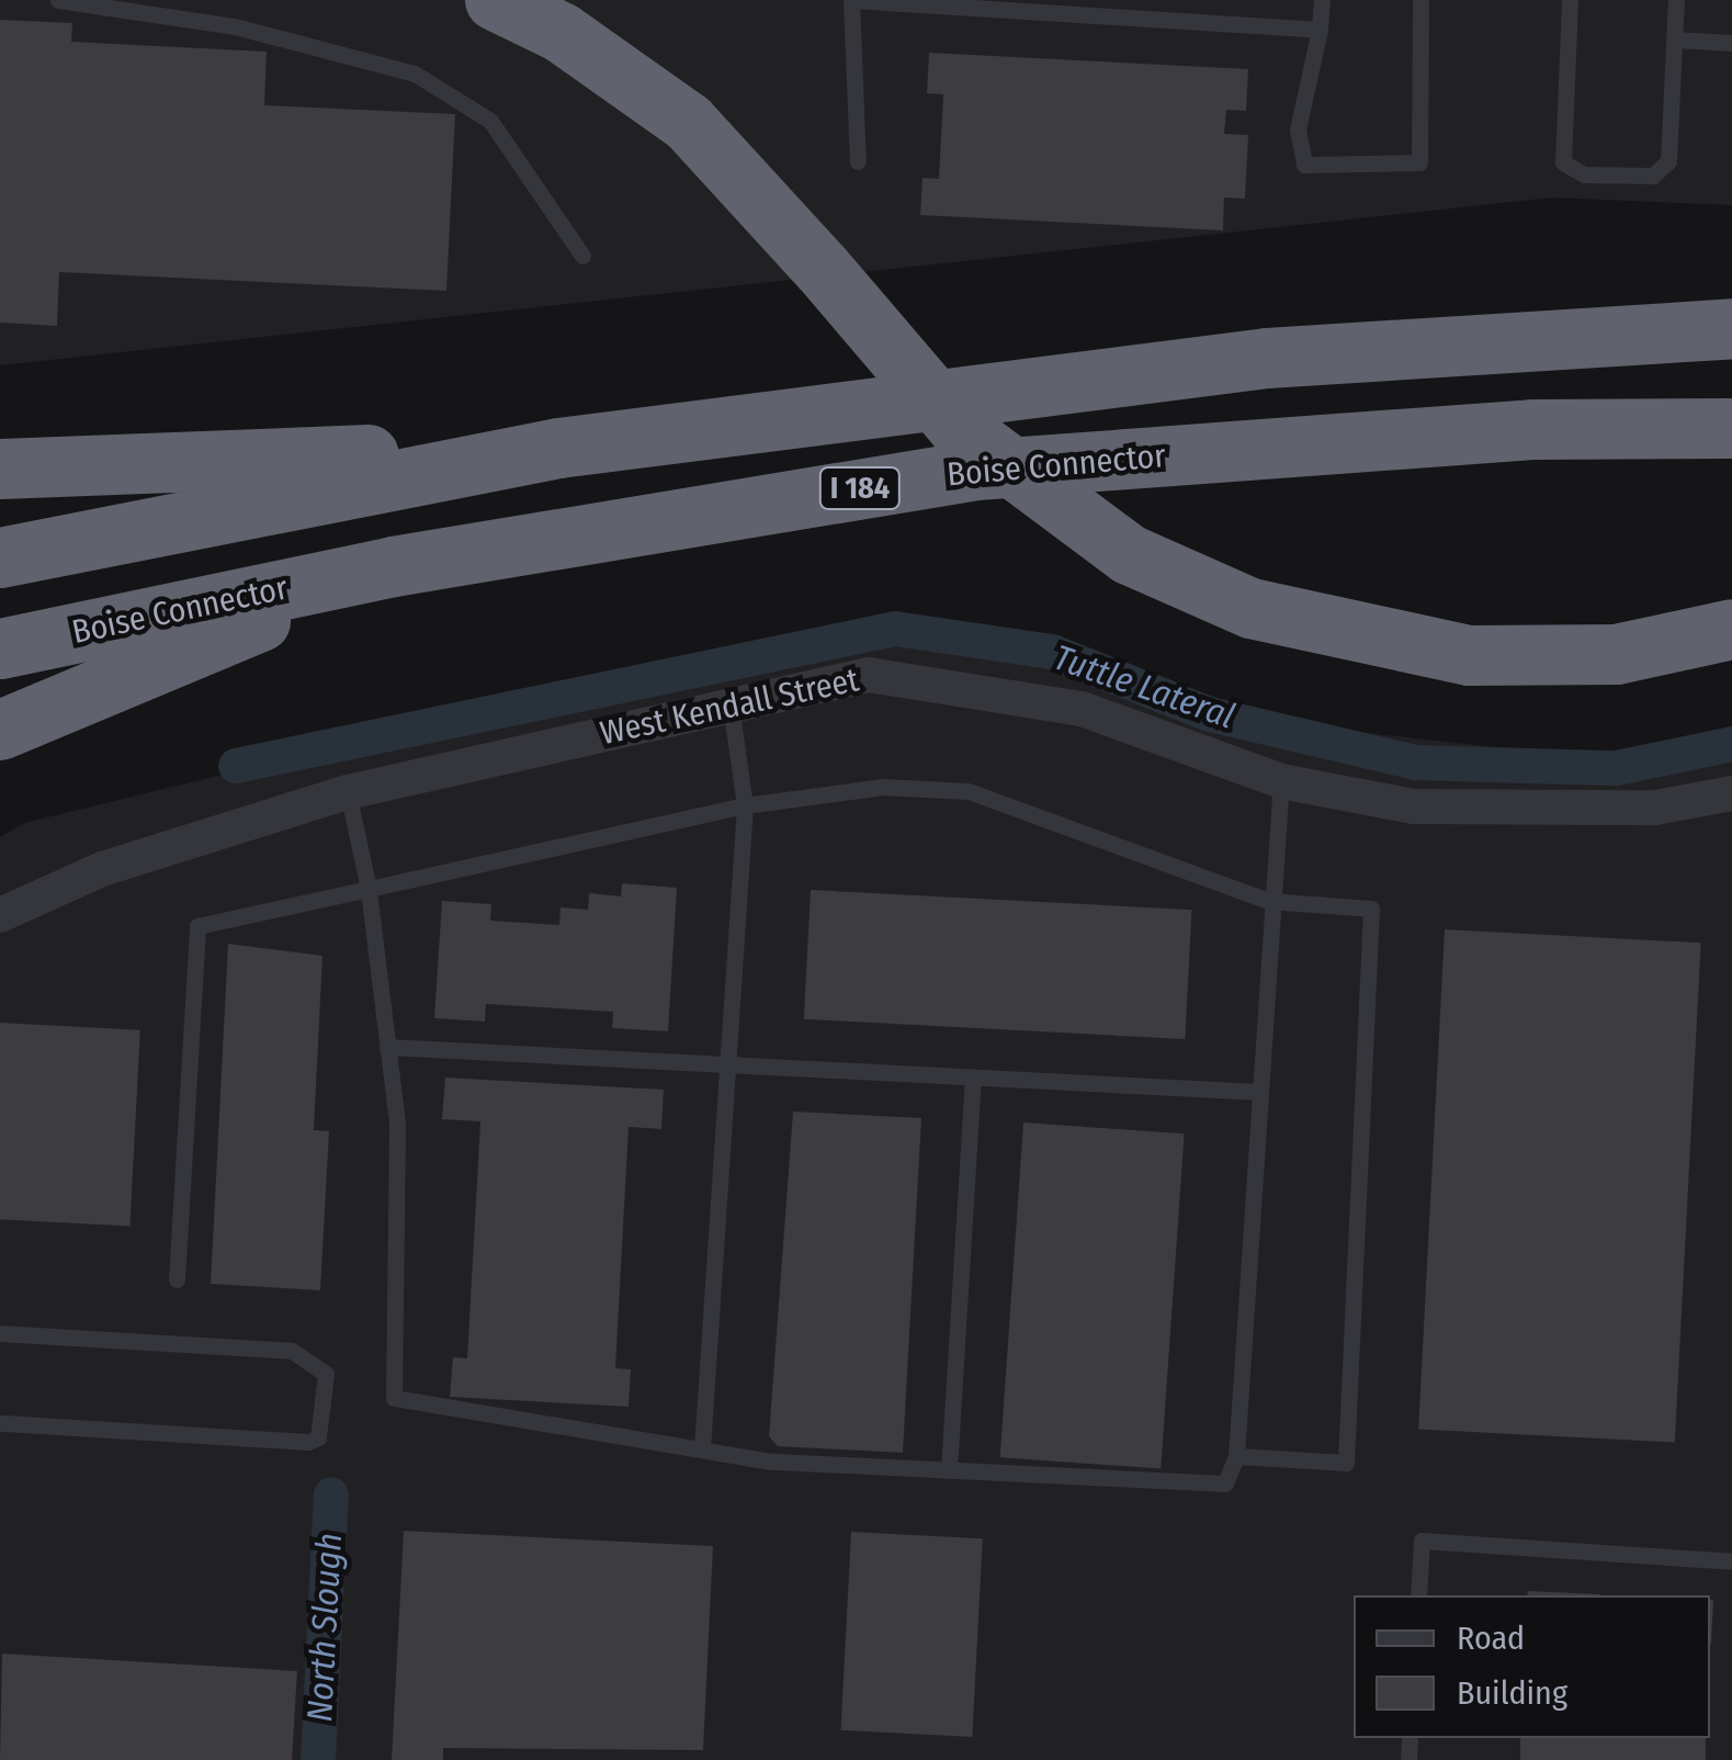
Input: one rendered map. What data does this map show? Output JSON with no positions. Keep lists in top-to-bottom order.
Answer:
{
  "streets": {
    "highway": ["Boise Connector", "I 184"],
    "street": ["West Kendall Street"]
  },
  "water": ["Tuttle Lateral", "North Slough"],
  "legend": ["Road", "Building"]
}
